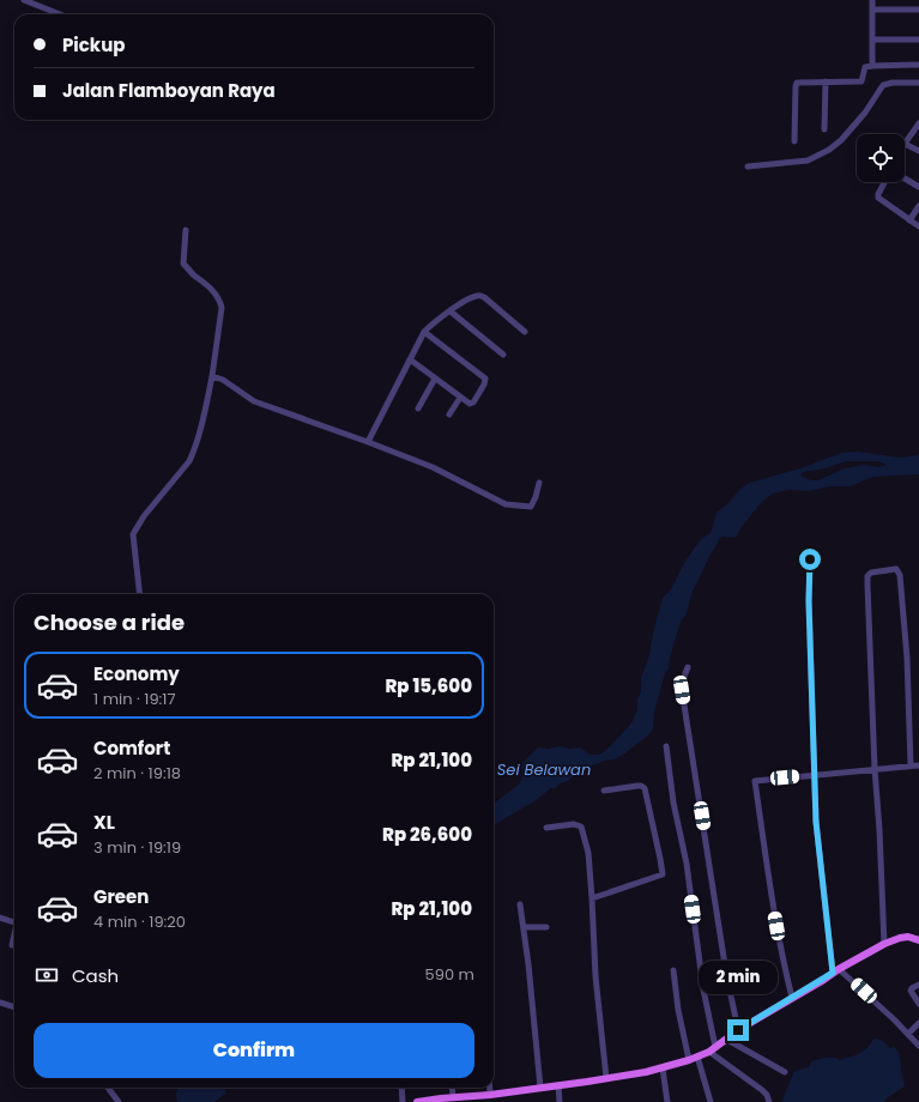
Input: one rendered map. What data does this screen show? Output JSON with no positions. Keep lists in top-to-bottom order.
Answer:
{
  "water": ["Sei Belawan"],
  "page": {
    "banner": ["Pickup", "Jalan Flamboyan Raya"],
    "heading": "Choose a ride",
    "list": [
      {
        "name": "Economy",
        "note": "1 min · 19:17",
        "value": "Rp 15,600"
      },
      {
        "name": "Comfort",
        "note": "2 min · 19:18",
        "value": "Rp 21,100"
      },
      {
        "name": "XL",
        "note": "3 min · 19:19",
        "value": "Rp 26,600"
      },
      {
        "name": "Green",
        "note": "4 min · 19:20",
        "value": "Rp 21,100"
      }
    ],
    "pay": ["Cash", "590 m"],
    "bubble": "2 min",
    "buttons": "Confirm"
  }
}
